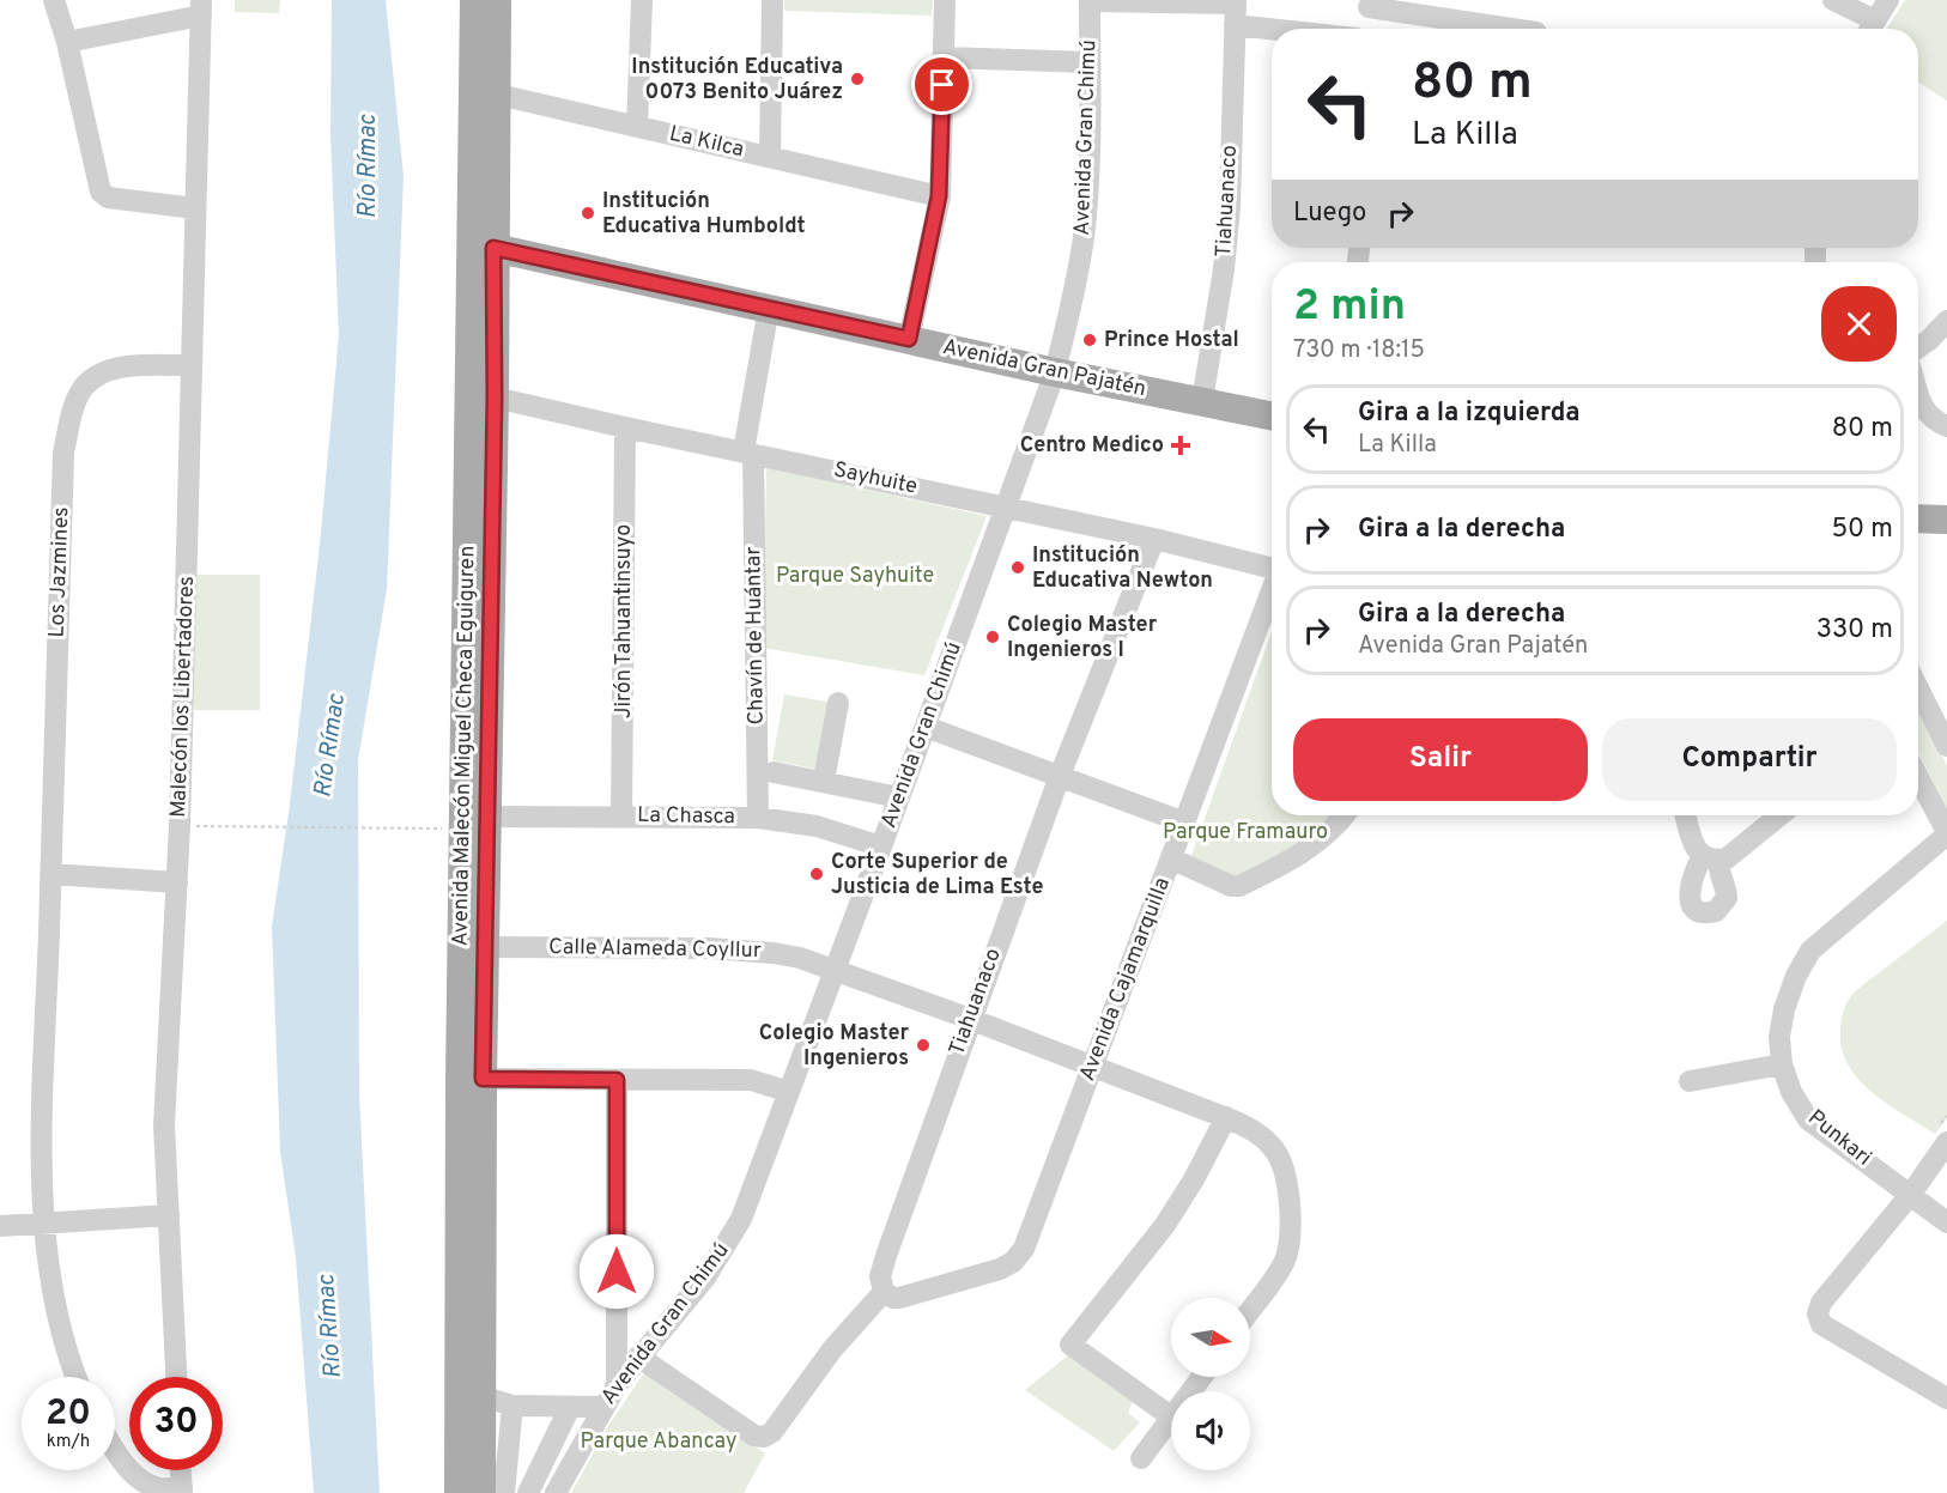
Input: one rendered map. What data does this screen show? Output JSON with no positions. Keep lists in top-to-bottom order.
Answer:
{
  "streets": {
    "main road": ["Avenida Gran Pajatén", "Avenida Malecón Miguel Checa Eguiguren"],
    "street": [
      "Avenida Gran Chimú",
      "La Kilca",
      "Tiahuanaco",
      "Sayhuite",
      "Los Jazmines",
      "Jirón Tahuantinsuyo",
      "Chavín de Huántar",
      "Malecón los Libertadores",
      "La Chasca",
      "Calle Alameda Coyllur",
      "Avenida Cajamarquilla",
      "Punkari"
    ]
  },
  "crossings": [
    ["Avenida Gran Chimú", "Avenida Gran Pajatén"],
    ["Avenida Gran Chimú", "Sayhuite"],
    ["Avenida Gran Chimú", "La Chasca"],
    ["Avenida Gran Chimú", "Calle Alameda Coyllur"],
    ["La Kilca", "Avenida Malecón Miguel Checa Eguiguren"],
    ["Tiahuanaco", "Avenida Gran Pajatén"],
    ["Tiahuanaco", "Sayhuite"],
    ["Tiahuanaco", "Calle Alameda Coyllur"],
    ["Tiahuanaco", "Avenida Cajamarquilla"],
    ["Avenida Gran Pajatén", "Chavín de Huántar"],
    ["Avenida Gran Pajatén", "Avenida Malecón Miguel Checa Eguiguren"],
    ["Sayhuite", "Jirón Tahuantinsuyo"],
    ["Sayhuite", "Chavín de Huántar"],
    ["Sayhuite", "Avenida Malecón Miguel Checa Eguiguren"],
    ["Los Jazmines", "Malecón los Libertadores"],
    ["Jirón Tahuantinsuyo", "La Chasca"],
    ["Chavín de Huántar", "La Chasca"],
    ["Avenida Malecón Miguel Checa Eguiguren", "La Chasca"],
    ["Avenida Malecón Miguel Checa Eguiguren", "Calle Alameda Coyllur"],
    ["Calle Alameda Coyllur", "Avenida Cajamarquilla"]
  ],
  "water": ["Río Rímac"],
  "parks": ["Parque Sayhuite", "Parque Framauro", "Parque Abancay"],
  "places": {
    "other": [
      "Institución Educativa 0073 Benito Juárez",
      "Institución Educativa Humboldt",
      "Prince Hostal",
      "Institución Educativa Newton",
      "Colegio Master Ingenieros I",
      "Corte Superior de Justicia de Lima Este",
      "Colegio Master Ingenieros"
    ],
    "health": ["Centro Medico"]
  },
  "north": "right",
  "page": {
    "turn": ["80 m", "La Killa"],
    "then": "Luego",
    "heading": ["2 min", "730 m · 18:15"],
    "list": [
      {
        "name": "Gira a la izquierda",
        "note": "La Killa",
        "value": "80 m"
      },
      {
        "name": "Gira a la derecha",
        "value": "50 m"
      },
      {
        "name": "Gira a la derecha",
        "note": "Avenida Gran Pajatén",
        "value": "330 m"
      }
    ],
    "buttons": ["Salir", "Compartir"],
    "speed": "20 km/h",
    "limit": "30"
  }
}
